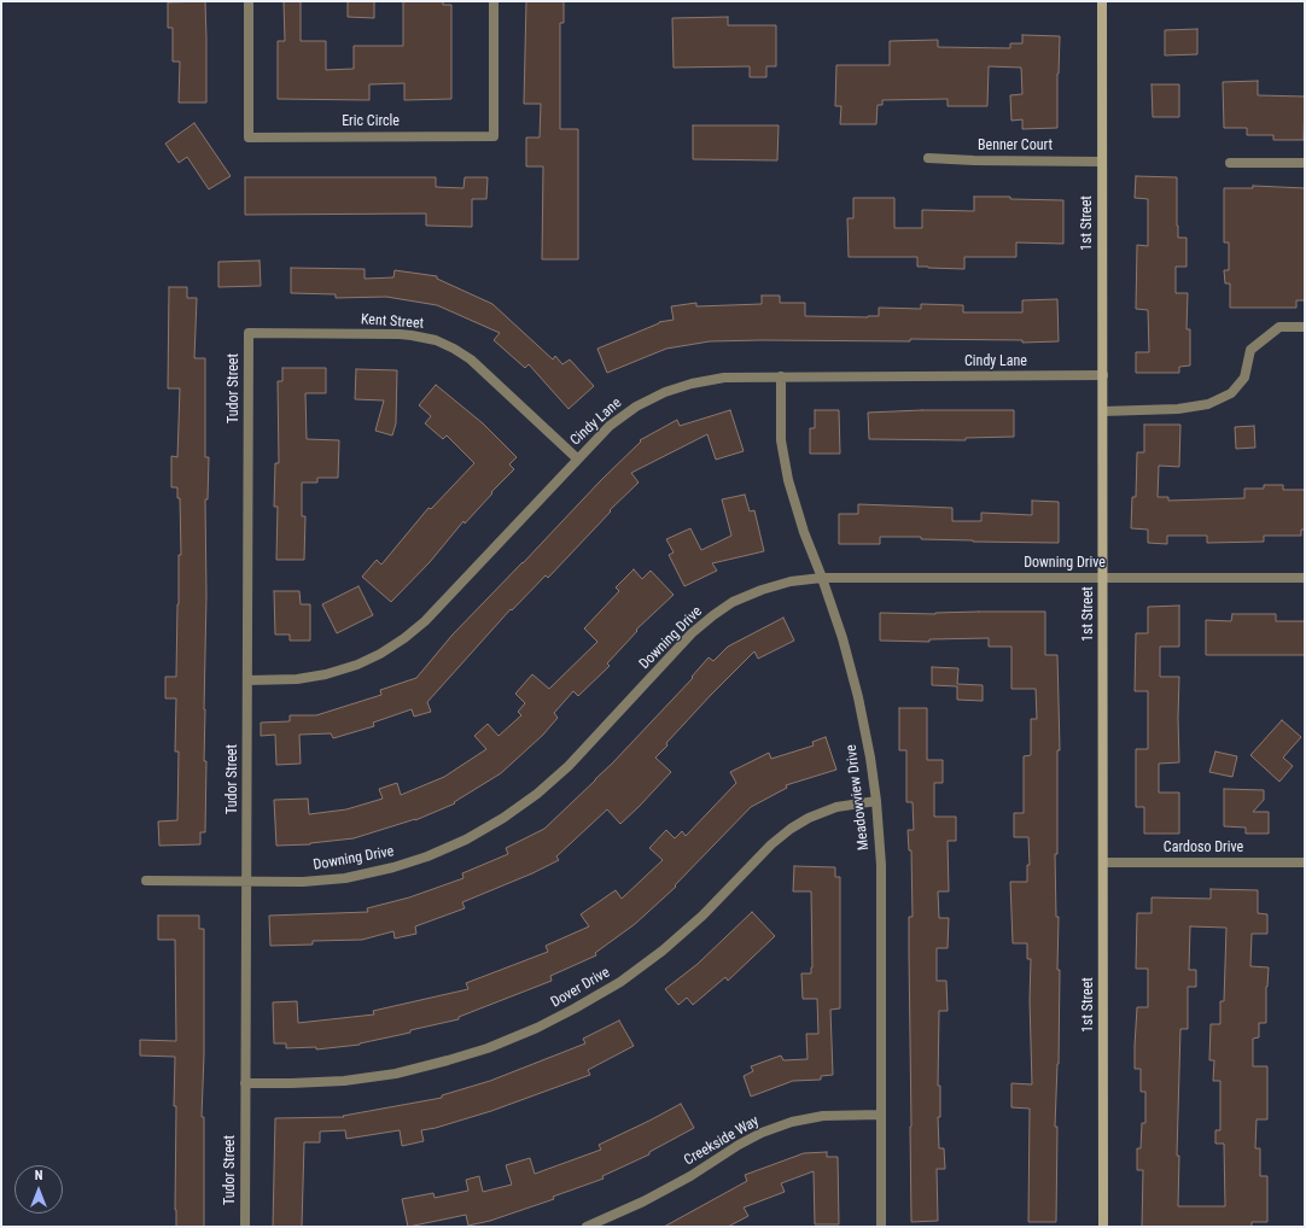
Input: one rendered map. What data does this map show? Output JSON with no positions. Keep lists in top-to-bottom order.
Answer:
{
  "streets": {
    "street": [
      "Eric Circle",
      "Benner Court",
      "1st Street",
      "Kent Street",
      "Cindy Lane",
      "Tudor Street",
      "Downing Drive",
      "Meadowview Drive",
      "Cardoso Drive",
      "Dover Drive",
      "Creekside Way"
    ]
  },
  "crossings": [
    ["Benner Court", "1st Street"],
    ["1st Street", "Cindy Lane"],
    ["1st Street", "Downing Drive"],
    ["1st Street", "Cardoso Drive"],
    ["Kent Street", "Cindy Lane"],
    ["Kent Street", "Tudor Street"],
    ["Cindy Lane", "Tudor Street"],
    ["Cindy Lane", "Meadowview Drive"],
    ["Tudor Street", "Downing Drive"],
    ["Tudor Street", "Dover Drive"],
    ["Downing Drive", "Meadowview Drive"],
    ["Meadowview Drive", "Dover Drive"],
    ["Meadowview Drive", "Creekside Way"]
  ],
  "north": "top"
}
